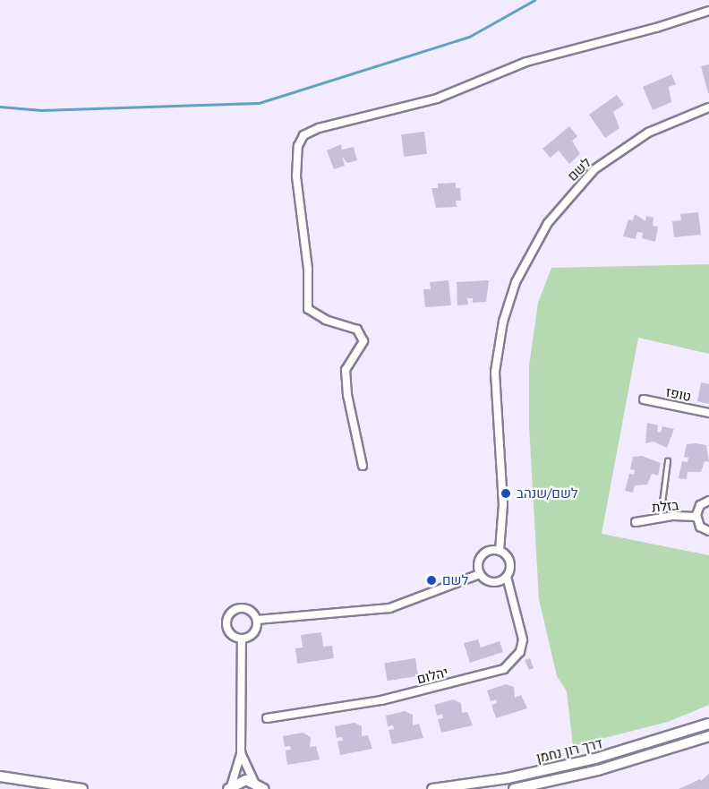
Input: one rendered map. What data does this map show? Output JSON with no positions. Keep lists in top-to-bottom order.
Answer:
{
  "streets": {
    "main road": ["דרך רון נחמן"],
    "street": [
      "לשם",
      "טופז",
      "בזלת",
      "יהלום"
    ]
  },
  "crossings": [
    ["לשם", "יהלום"]
  ],
  "places": ["לשם/שנהב", "לשם"]
}
